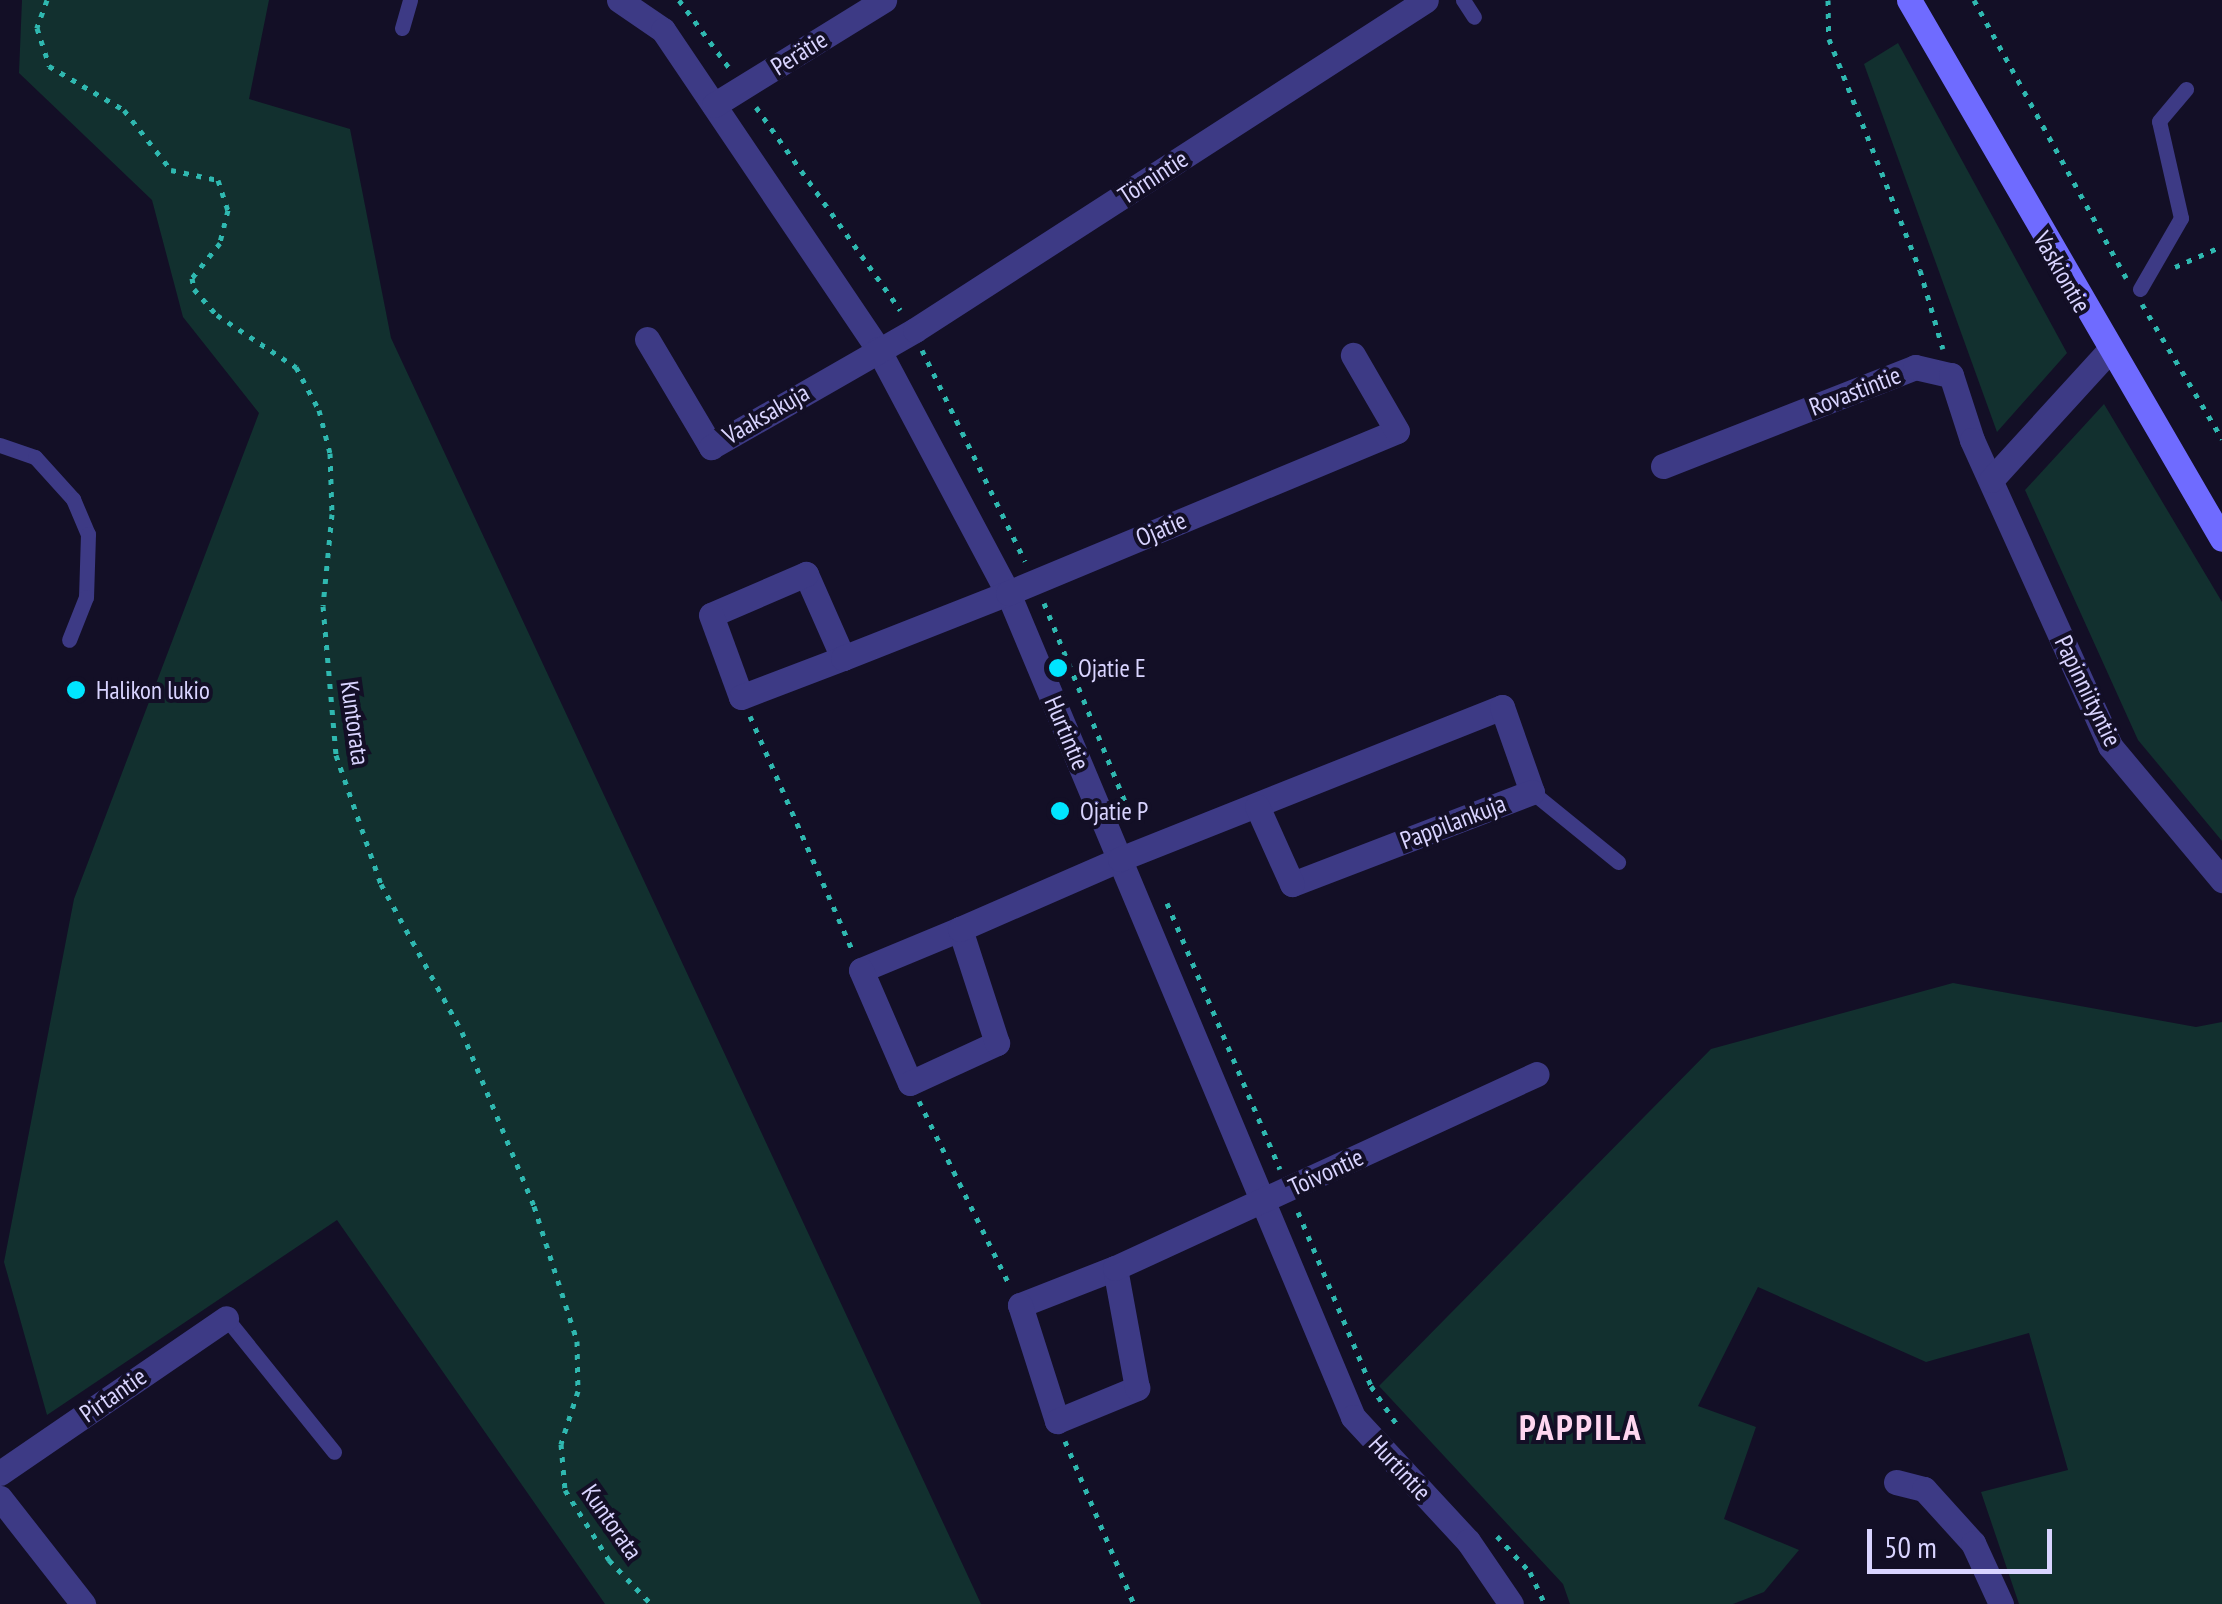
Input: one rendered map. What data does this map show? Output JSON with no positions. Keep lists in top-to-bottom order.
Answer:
{
  "streets": {
    "main road": ["Vaskiontie"],
    "street": [
      "Perätie",
      "Törnintie",
      "Rovastintie",
      "Vaaksakuja",
      "Ojatie",
      "Papinniityntie",
      "Hurtintie",
      "Pappilankuja",
      "Toivontie",
      "Pirtantie"
    ],
    "path": ["Kuntorata"]
  },
  "crossings": [
    ["Perätie", "Hurtintie"],
    ["Törnintie", "Vaaksakuja"],
    ["Törnintie", "Hurtintie"],
    ["Vaaksakuja", "Hurtintie"],
    ["Ojatie", "Hurtintie"],
    ["Hurtintie", "Pappilankuja"],
    ["Hurtintie", "Toivontie"]
  ],
  "districts": ["PAPPILA"],
  "places": ["Ojatie E", "Halikon lukio", "Ojatie P"],
  "scale_bar": "50 m"
}
